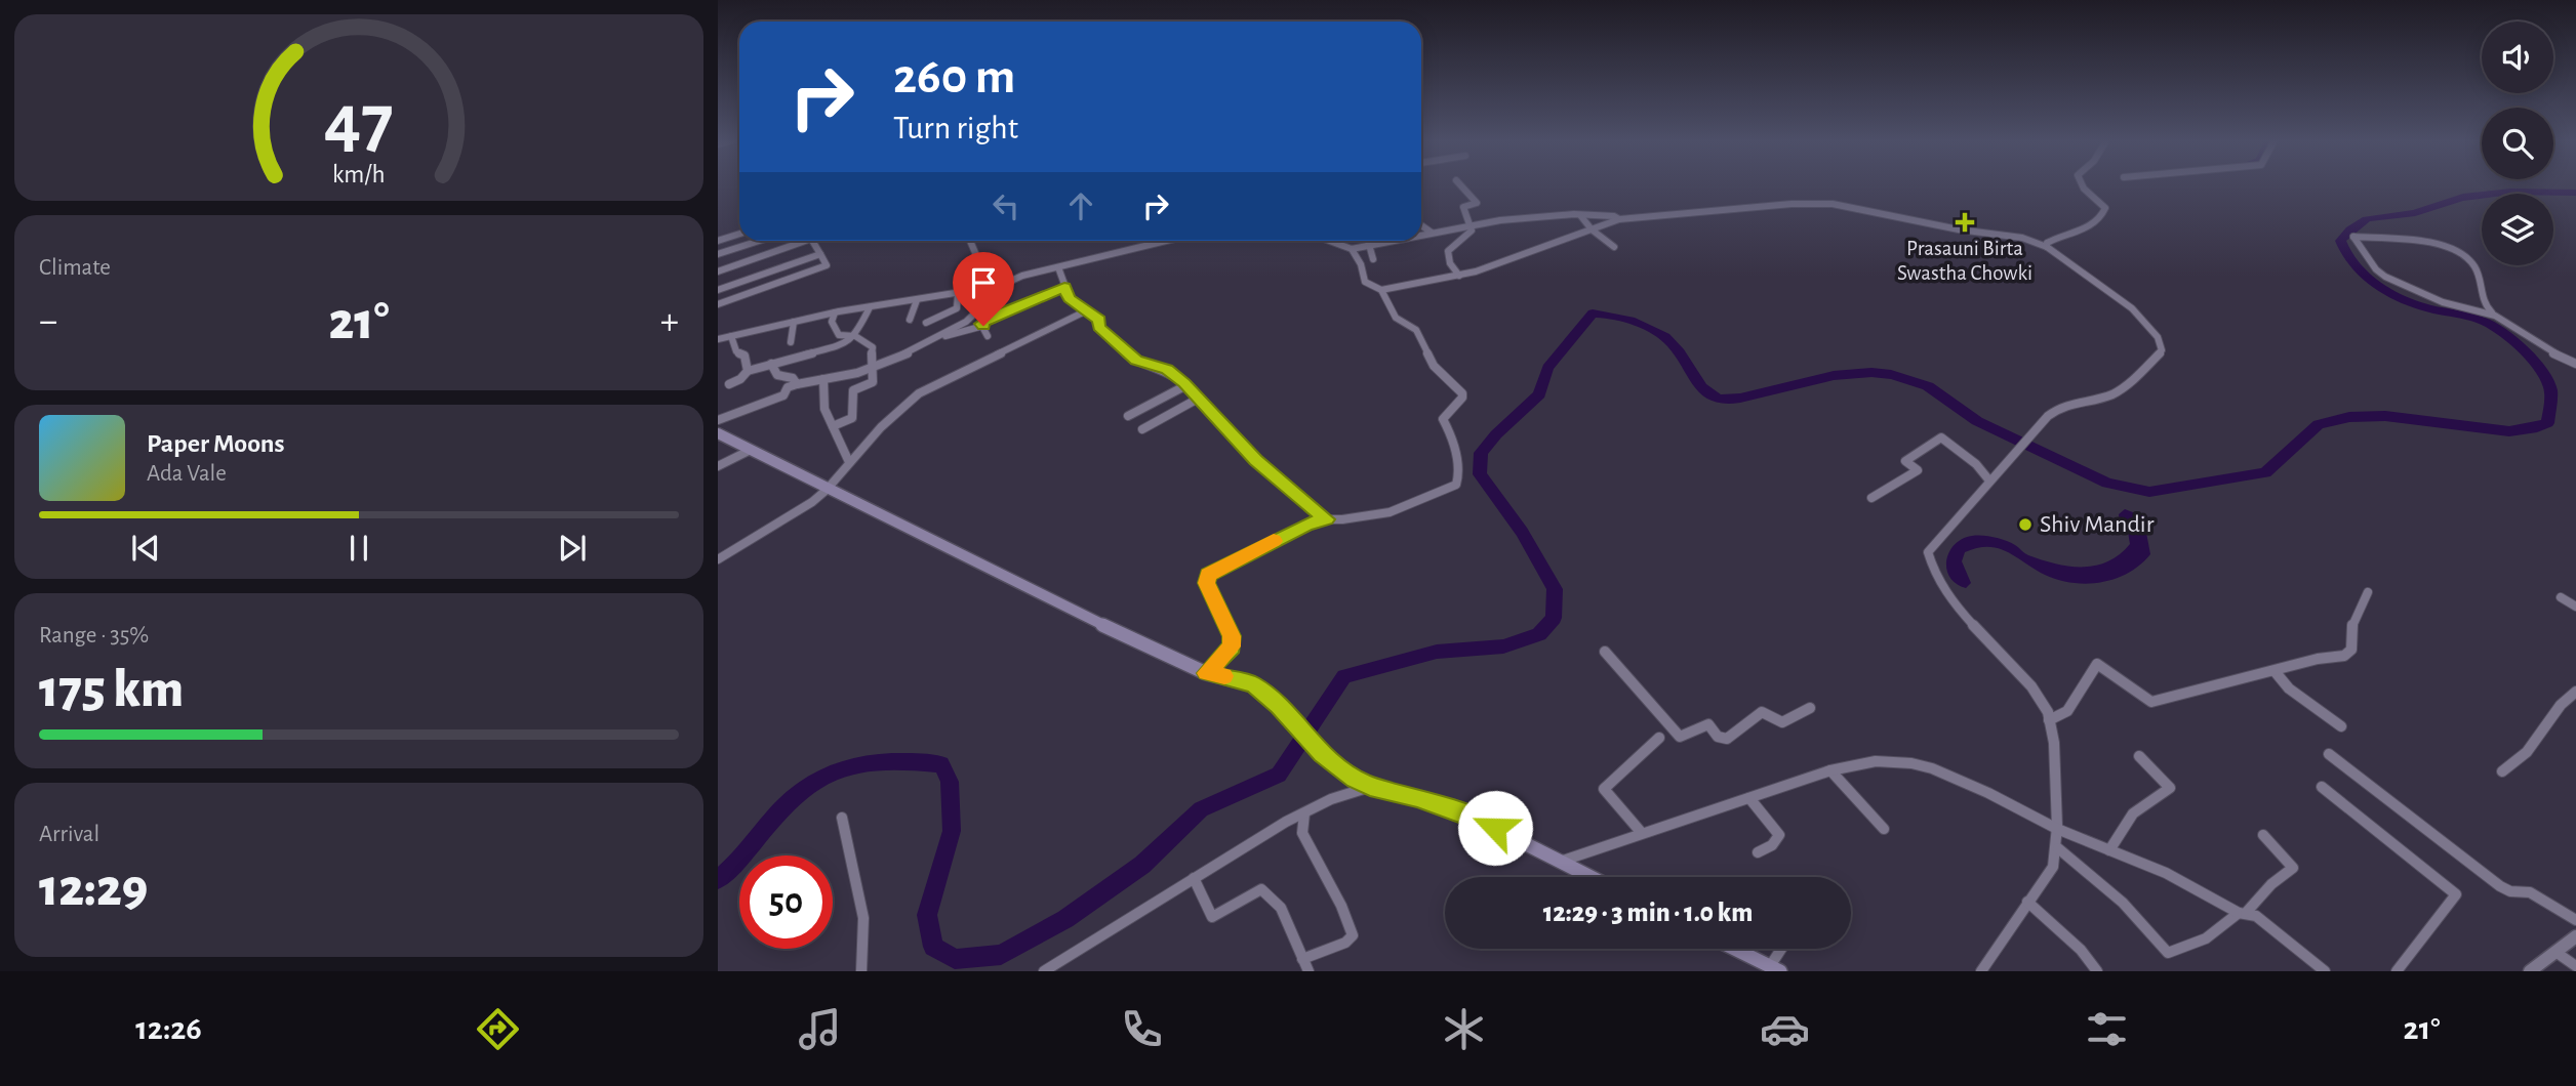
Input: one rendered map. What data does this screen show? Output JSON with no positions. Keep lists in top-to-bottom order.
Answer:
{
  "places": {
    "health": ["Prasauni Birta Swastha Chowki"],
    "other": ["Shiv Mandir"]
  },
  "page": {
    "turn": ["260 m", "Turn right"],
    "tile": [
      "Climate",
      ["Range · 35%", "175 km"],
      ["Arrival", "12:29"]
    ],
    "heat": ["−", "21°", "+"],
    "song": ["Paper Moons", "Ada Vale"],
    "limit": "50",
    "trip": "12:29 · 3 min · 1.0 km",
    "tabs": ["12:26", "21°"],
    "gauge": ["47", "km/h"]
  }
}
